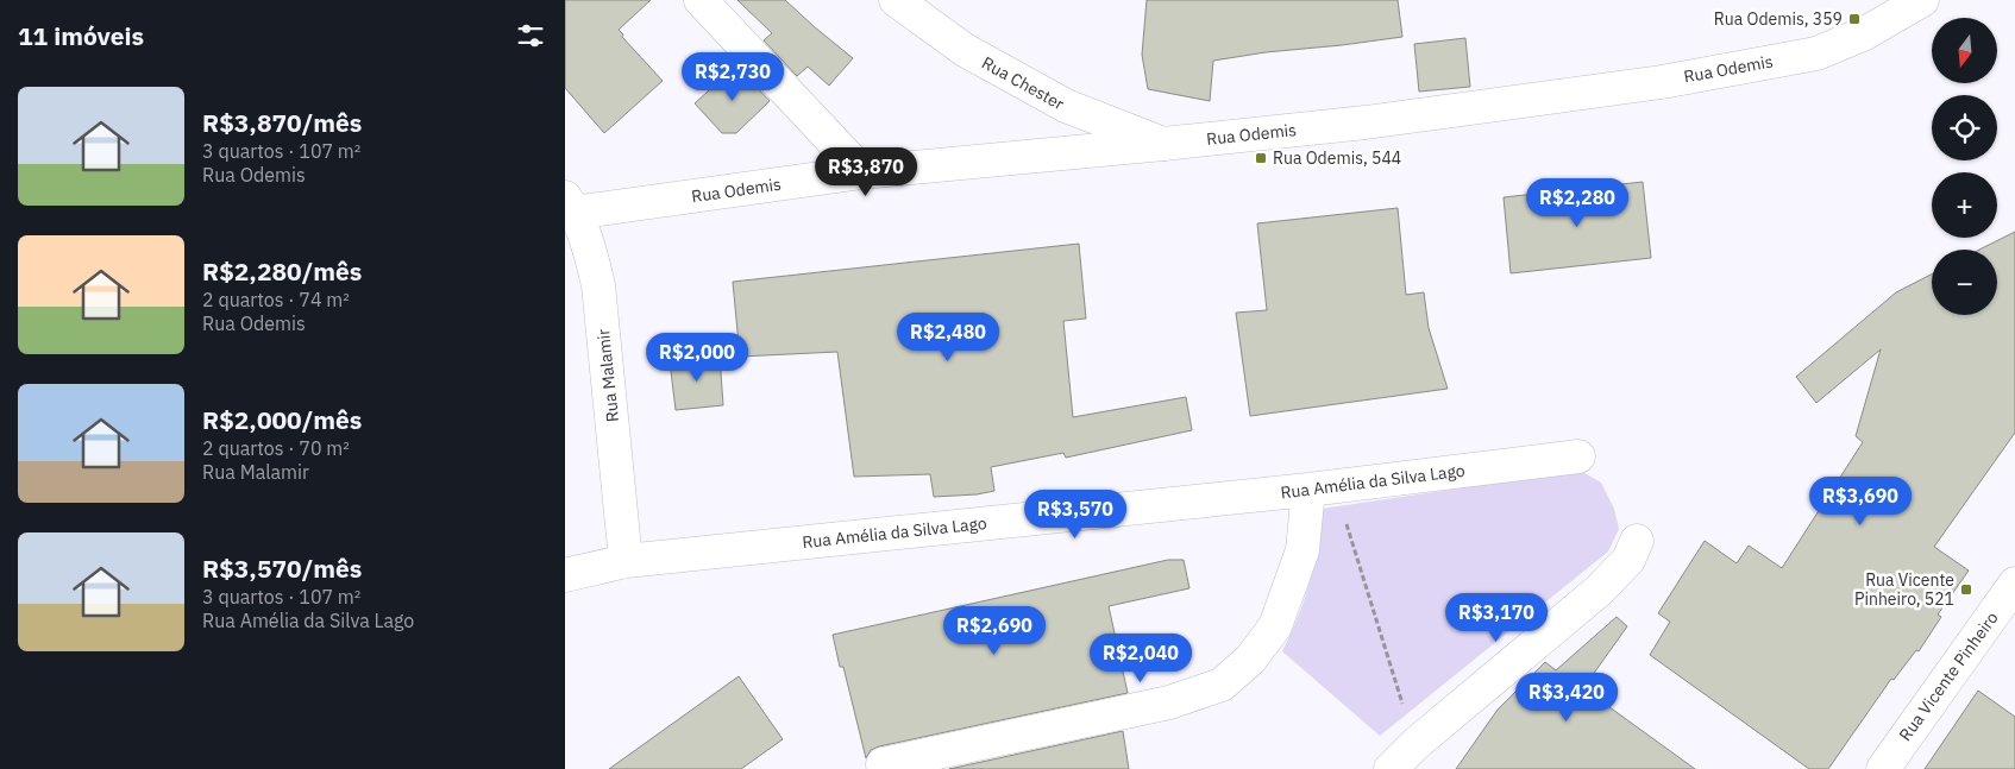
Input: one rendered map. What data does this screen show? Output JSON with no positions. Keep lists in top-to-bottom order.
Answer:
{
  "streets": {
    "street": [
      "Rua Odemis",
      "Rua Chester",
      "Rua Malamir",
      "Rua Amélia da Silva Lago",
      "Rua Vicente Pinheiro"
    ]
  },
  "crossings": [
    ["Rua Odemis", "Rua Chester"],
    ["Rua Odemis", "Rua Malamir"],
    ["Rua Malamir", "Rua Amélia da Silva Lago"]
  ],
  "places": {
    "transit": ["Rua Odemis, 359", "Rua Odemis, 544", "Rua Vicente Pinheiro, 521"]
  },
  "north": "bottom",
  "page": {
    "heading": "11 imóveis",
    "map_buttons": ["+", "−"],
    "price": [
      "R$2,730",
      "R$3,870",
      "R$2,280",
      "R$2,480",
      "R$2,000",
      "R$3,690",
      "R$3,570",
      "R$3,170",
      "R$2,690",
      "R$2,040",
      "R$3,420"
    ],
    "list": [
      {
        "name": "R$3,870/mês",
        "note": "3 quartos · 107 m² · Rua Odemis"
      },
      {
        "name": "R$2,280/mês",
        "note": "2 quartos · 74 m² · Rua Odemis"
      },
      {
        "name": "R$2,000/mês",
        "note": "2 quartos · 70 m² · Rua Malamir"
      },
      {
        "name": "R$3,570/mês",
        "note": "3 quartos · 107 m² · Rua Amélia da Silva Lago"
      }
    ]
  }
}
